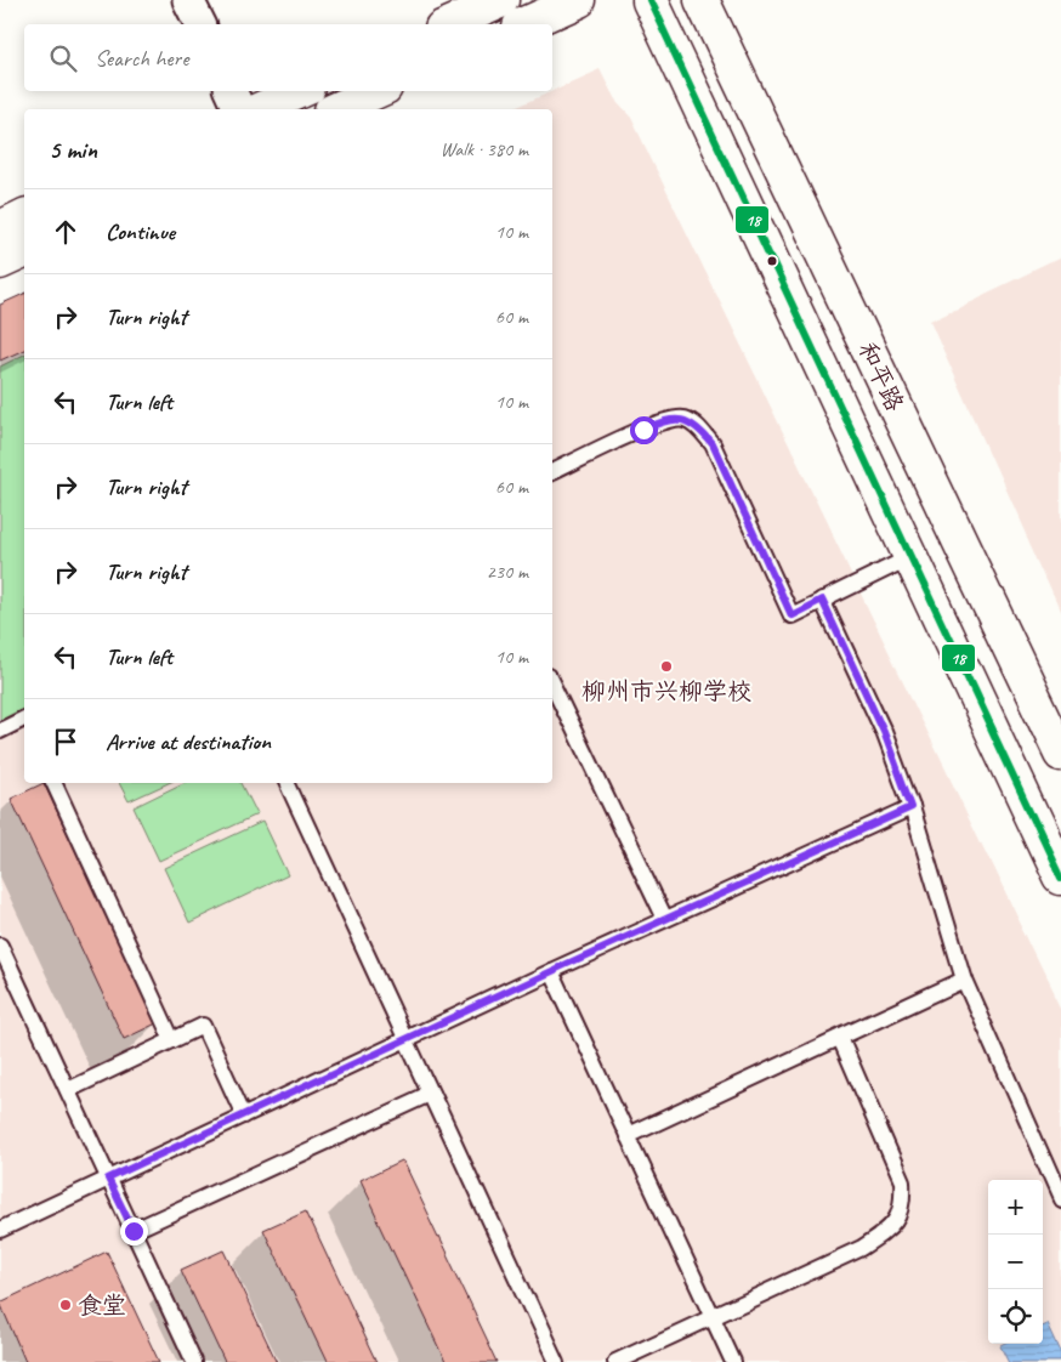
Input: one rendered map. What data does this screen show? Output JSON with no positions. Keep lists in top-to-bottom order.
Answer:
{
  "streets": {
    "main road": ["和平路"]
  },
  "places": ["柳州市兴柳学校", "食堂"],
  "lines": ["transit line 18"],
  "page": {
    "search": "Search here",
    "heading": ["5 min", "Walk · 380 m"],
    "list": [
      ["Continue", "10 m"],
      ["Turn right", "60 m"],
      ["Turn left", "10 m"],
      ["Turn right", "60 m"],
      ["Turn right", "230 m"],
      ["Turn left", "10 m"],
      "Arrive at destination"
    ],
    "map_buttons": ["+", "−"]
  }
}
